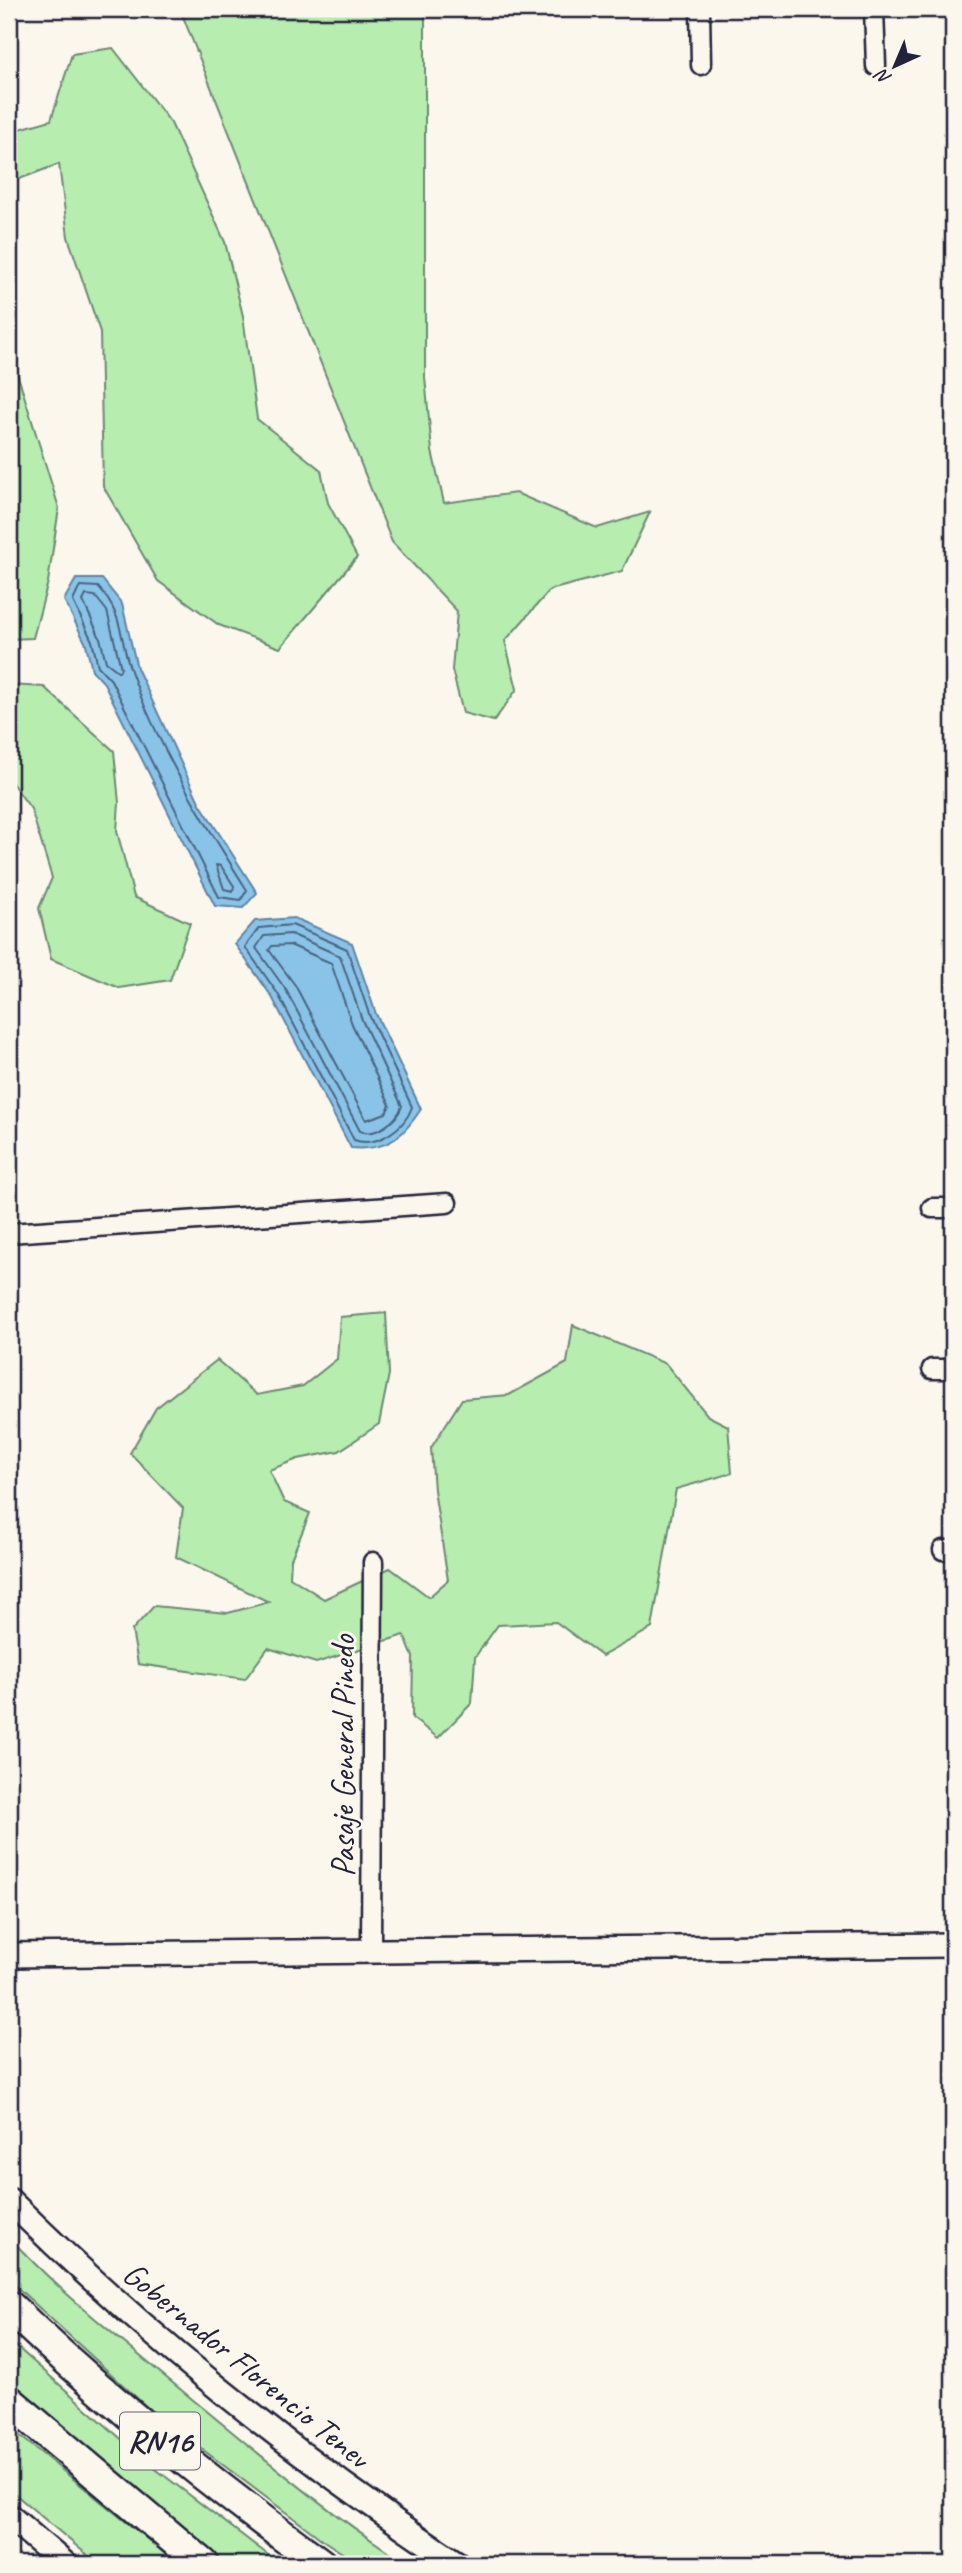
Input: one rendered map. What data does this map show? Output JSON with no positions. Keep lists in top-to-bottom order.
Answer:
{
  "streets": {
    "highway": ["RN16"],
    "street": ["Pasaje General Pinedo", "Gobernador Florencio Tenev"]
  },
  "north": "bottom left"
}
